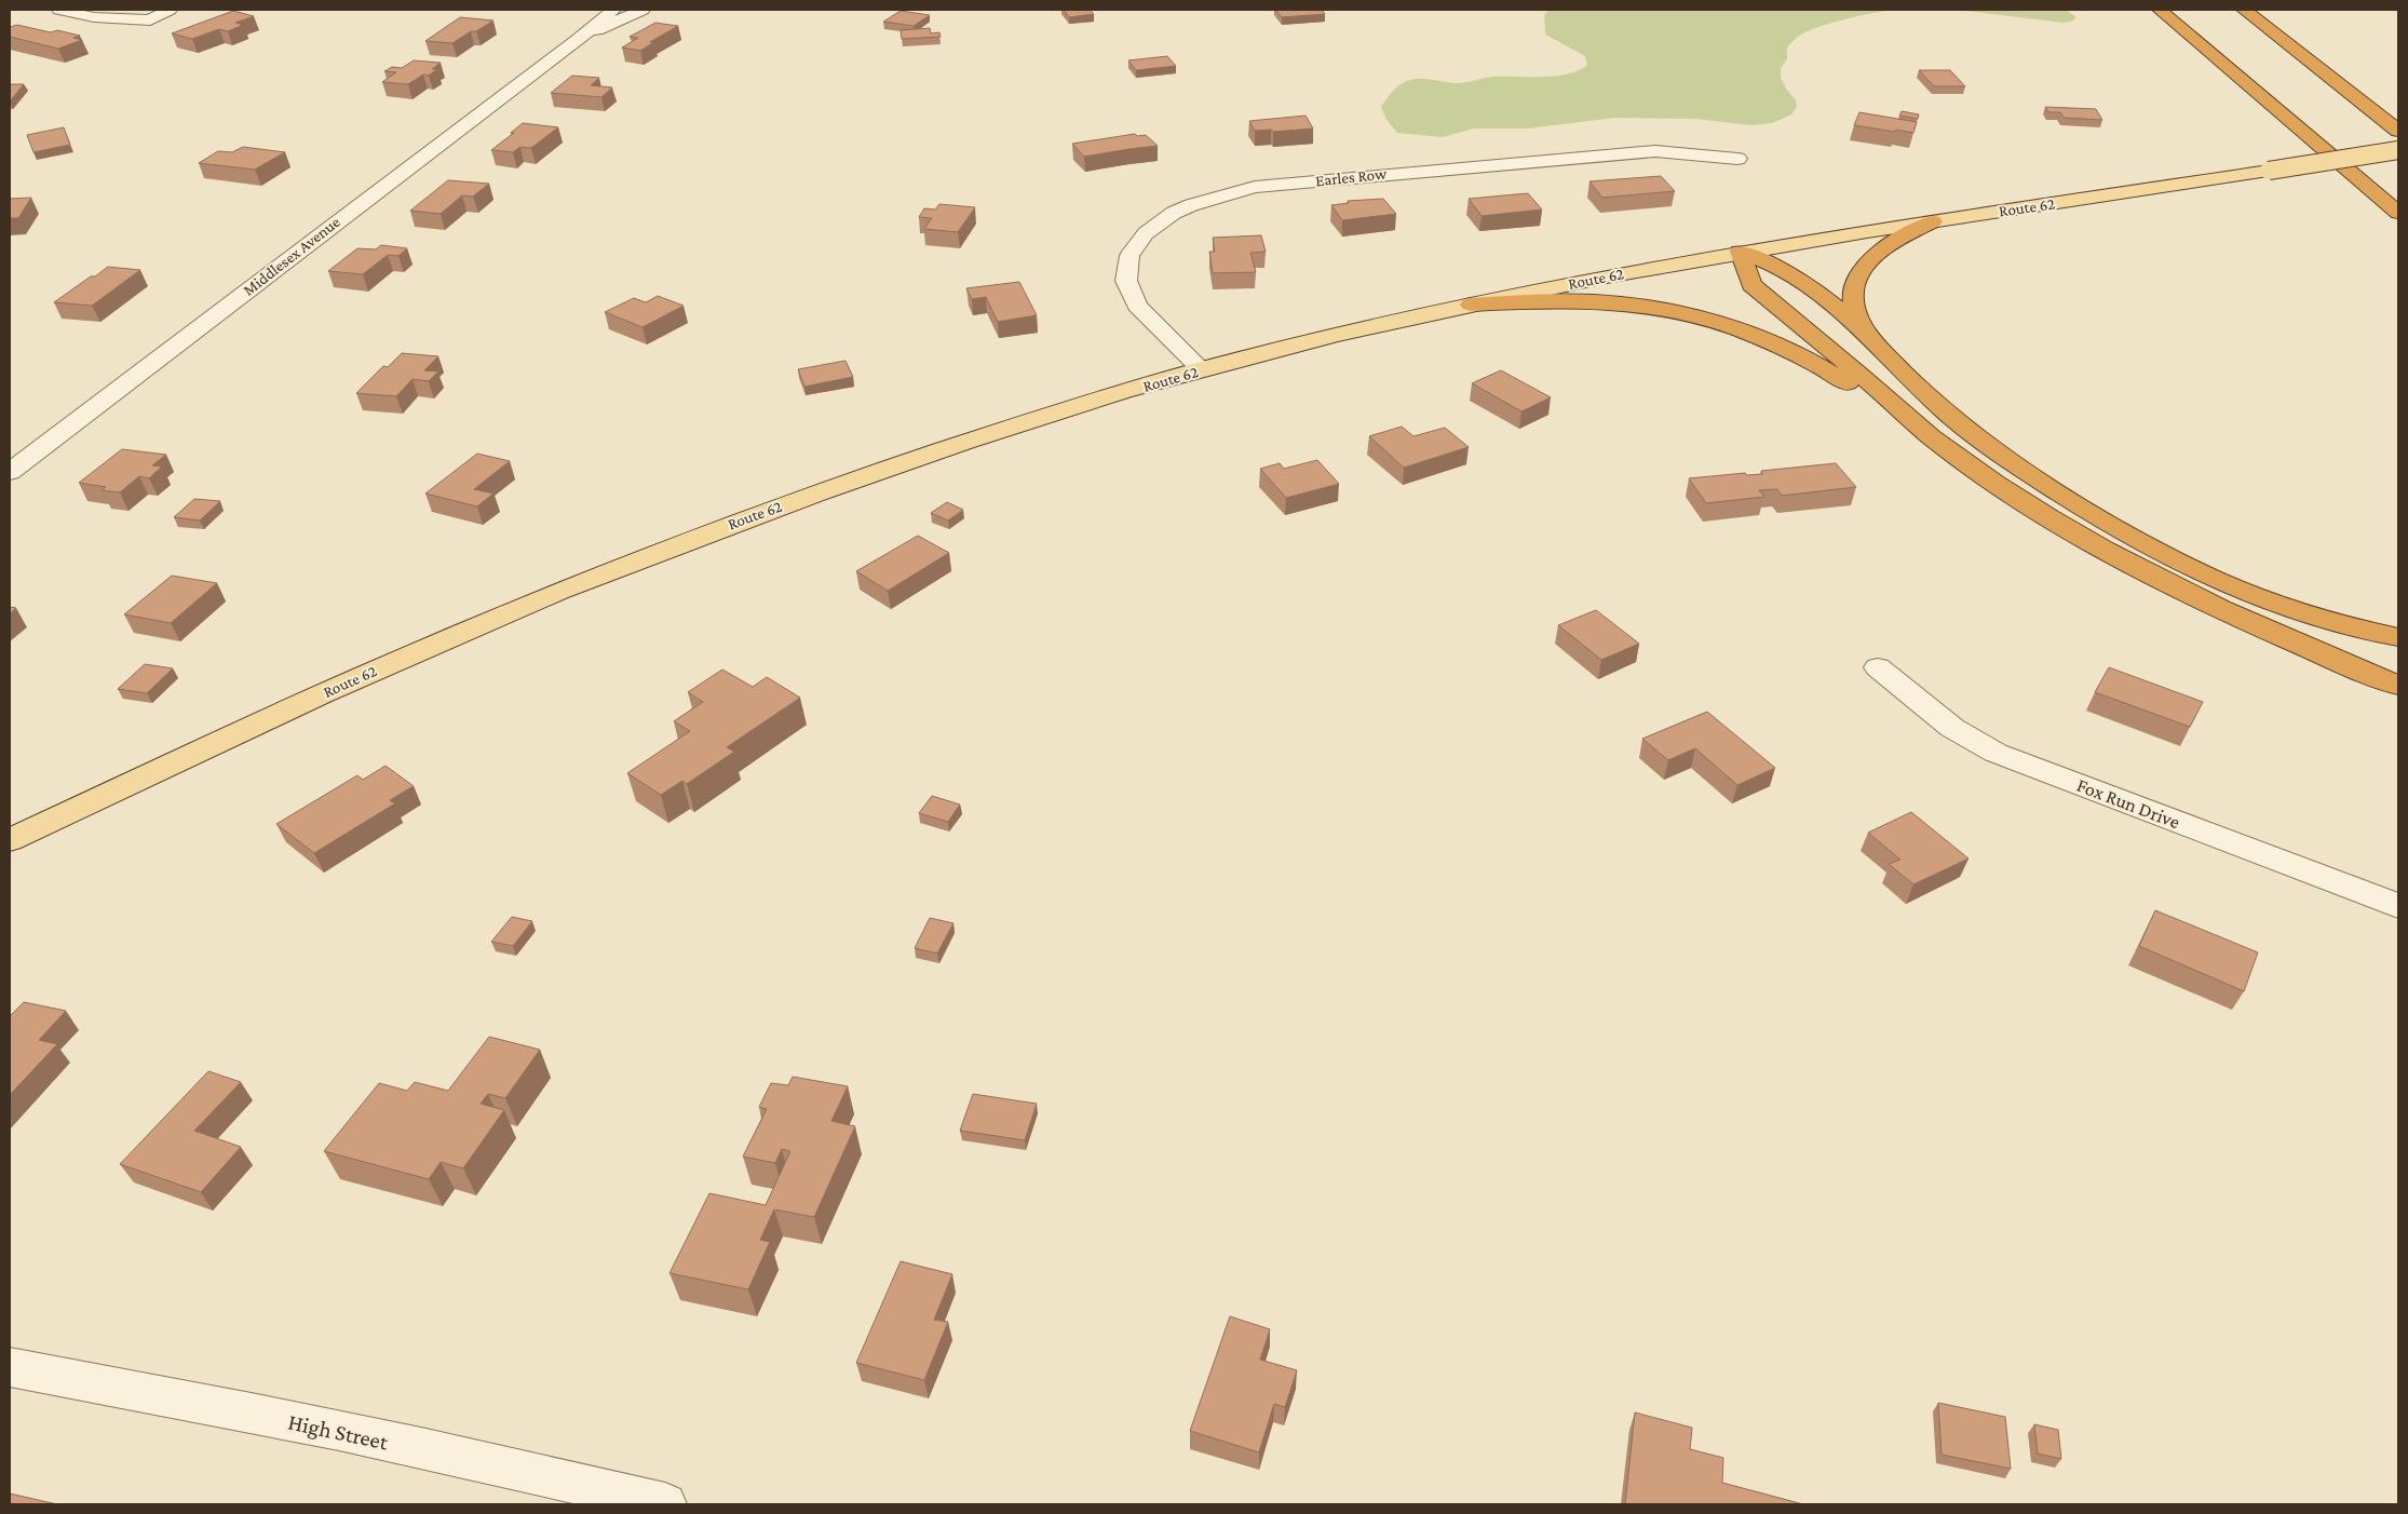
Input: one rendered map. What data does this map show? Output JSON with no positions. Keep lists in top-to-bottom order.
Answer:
{
  "streets": {
    "main road": ["Route 62"],
    "street": [
      "Earles Row",
      "Middlesex Avenue",
      "Fox Run Drive",
      "High Street"
    ]
  },
  "crossings": [
    ["Earles Row", "Route 62"]
  ]
}
